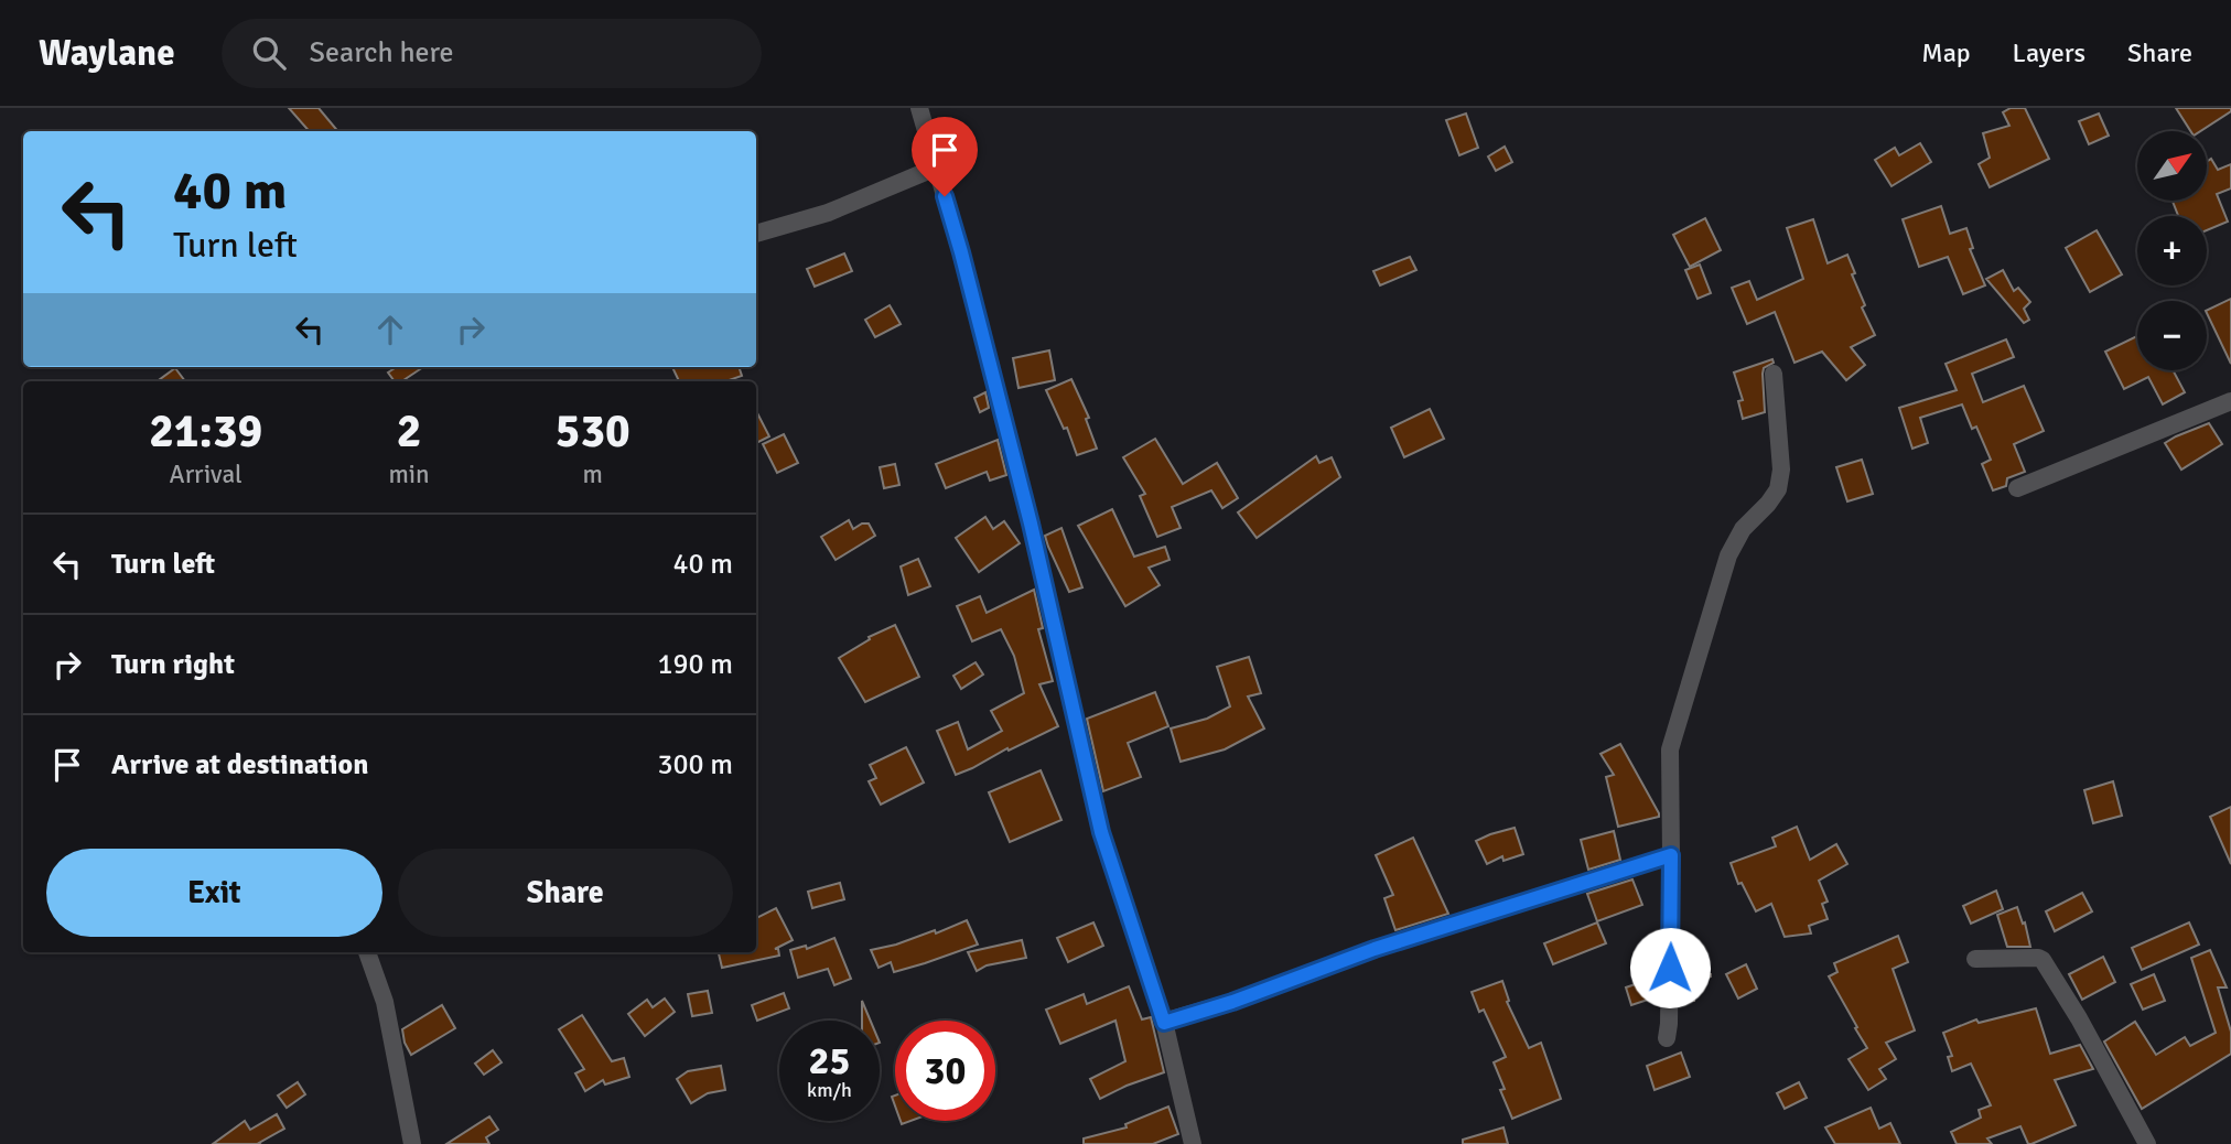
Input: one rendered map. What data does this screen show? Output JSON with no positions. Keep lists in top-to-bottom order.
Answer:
{
  "north": "top right",
  "page": {
    "header": "Waylane",
    "search": "Search here",
    "nav": ["Map", "Layers", "Share"],
    "map_buttons": ["+", "−"],
    "turn": ["40 m", "Turn left"],
    "eta": [
      "21:39",
      "Arrival",
      "2",
      "min",
      "530",
      "m"
    ],
    "list": [
      {
        "name": "Turn left",
        "value": "40 m"
      },
      {
        "name": "Turn right",
        "value": "190 m"
      },
      {
        "name": "Arrive at destination",
        "value": "300 m"
      }
    ],
    "buttons": ["Exit", "Share"],
    "speed": "25 km/h",
    "limit": "30"
  }
}
